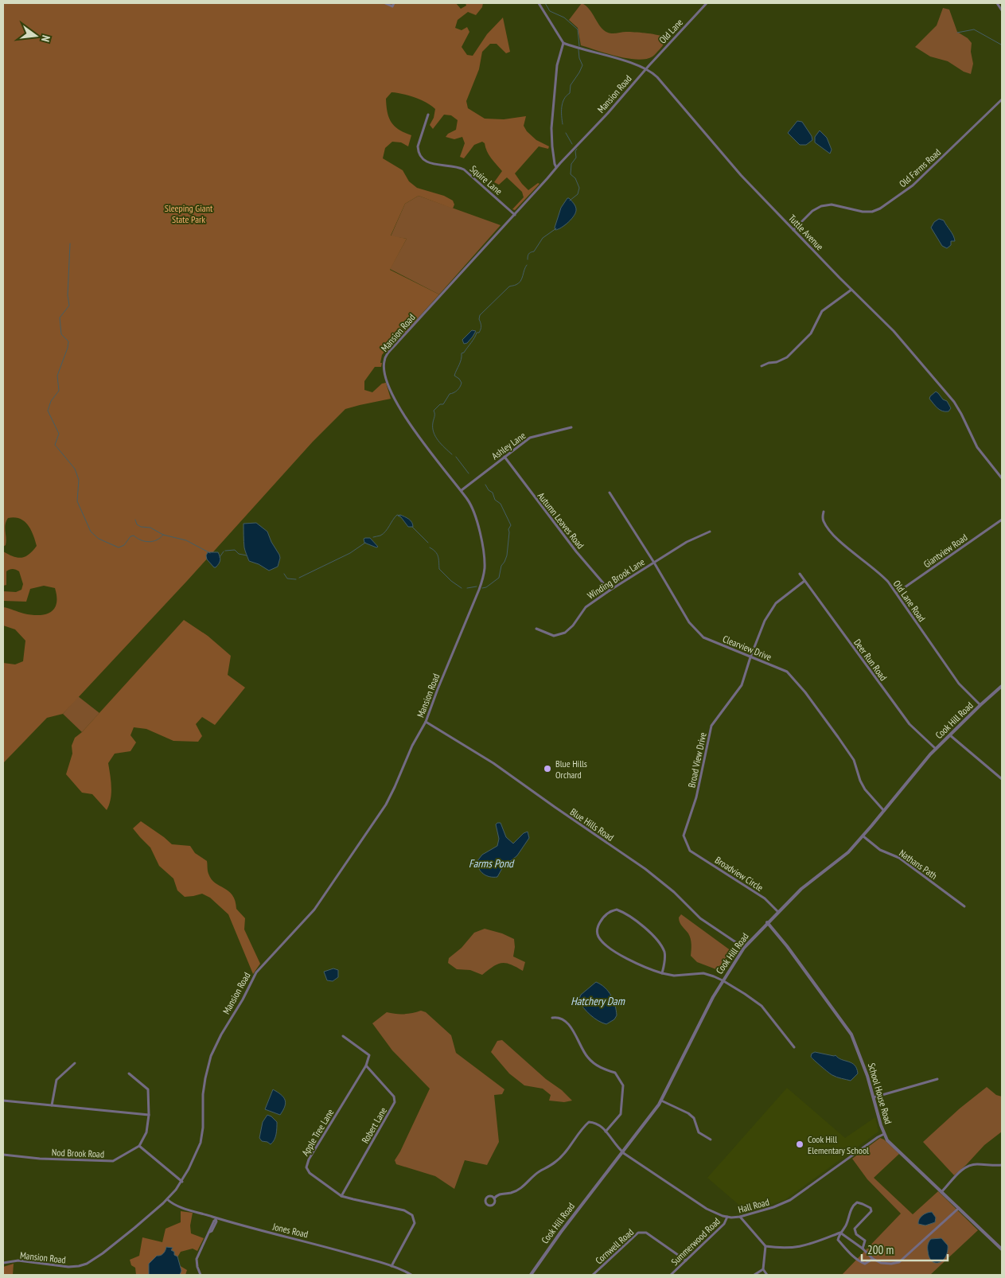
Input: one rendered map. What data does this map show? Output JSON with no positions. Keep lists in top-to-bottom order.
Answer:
{
  "streets": {
    "street": [
      "Old Lane",
      "Mansion Road",
      "Old Farms Road",
      "Squire Lane",
      "Tuttle Avenue",
      "Ashley Lane",
      "Autumn Leaves Road",
      "Giantview Road",
      "Winding Brook Lane",
      "Old Lane Road",
      "Clearview Drive",
      "Deer Run Road",
      "Cook Hill Road",
      "Broad View Drive",
      "Blue Hills Road",
      "Nathans Path",
      "Broadview Circle",
      "School House Road",
      "Robert Lane",
      "Apple Tree Lane",
      "Nod Brook Road",
      "Hall Road",
      "Jones Road",
      "Summerwood Road",
      "Cornwell Road"
    ]
  },
  "crossings": [
    ["Old Lane", "Mansion Road"],
    ["Old Lane", "Tuttle Avenue"],
    ["Mansion Road", "Squire Lane"],
    ["Mansion Road", "Tuttle Avenue"],
    ["Mansion Road", "Ashley Lane"],
    ["Mansion Road", "Blue Hills Road"],
    ["Mansion Road", "Jones Road"],
    ["Old Farms Road", "Tuttle Avenue"],
    ["Ashley Lane", "Autumn Leaves Road"],
    ["Autumn Leaves Road", "Winding Brook Lane"],
    ["Giantview Road", "Old Lane Road"],
    ["Winding Brook Lane", "Clearview Drive"],
    ["Old Lane Road", "Cook Hill Road"],
    ["Clearview Drive", "Cook Hill Road"],
    ["Clearview Drive", "Broad View Drive"],
    ["Deer Run Road", "Cook Hill Road"],
    ["Deer Run Road", "Broad View Drive"],
    ["Cook Hill Road", "Blue Hills Road"],
    ["Cook Hill Road", "Nathans Path"],
    ["Cook Hill Road", "Broadview Circle"],
    ["Cook Hill Road", "School House Road"],
    ["Cook Hill Road", "Hall Road"],
    ["Broad View Drive", "Broadview Circle"],
    ["School House Road", "Hall Road"],
    ["Robert Lane", "Apple Tree Lane"],
    ["Apple Tree Lane", "Jones Road"],
    ["Hall Road", "Summerwood Road"],
    ["Summerwood Road", "Cornwell Road"]
  ],
  "water": ["Farms Pond", "Hatchery Dam"],
  "parks": ["Sleeping Giant State Park"],
  "places": ["Blue Hills Orchard", "Cook Hill Elementary School"],
  "scale_bar": "200 m",
  "north": "right"
}
